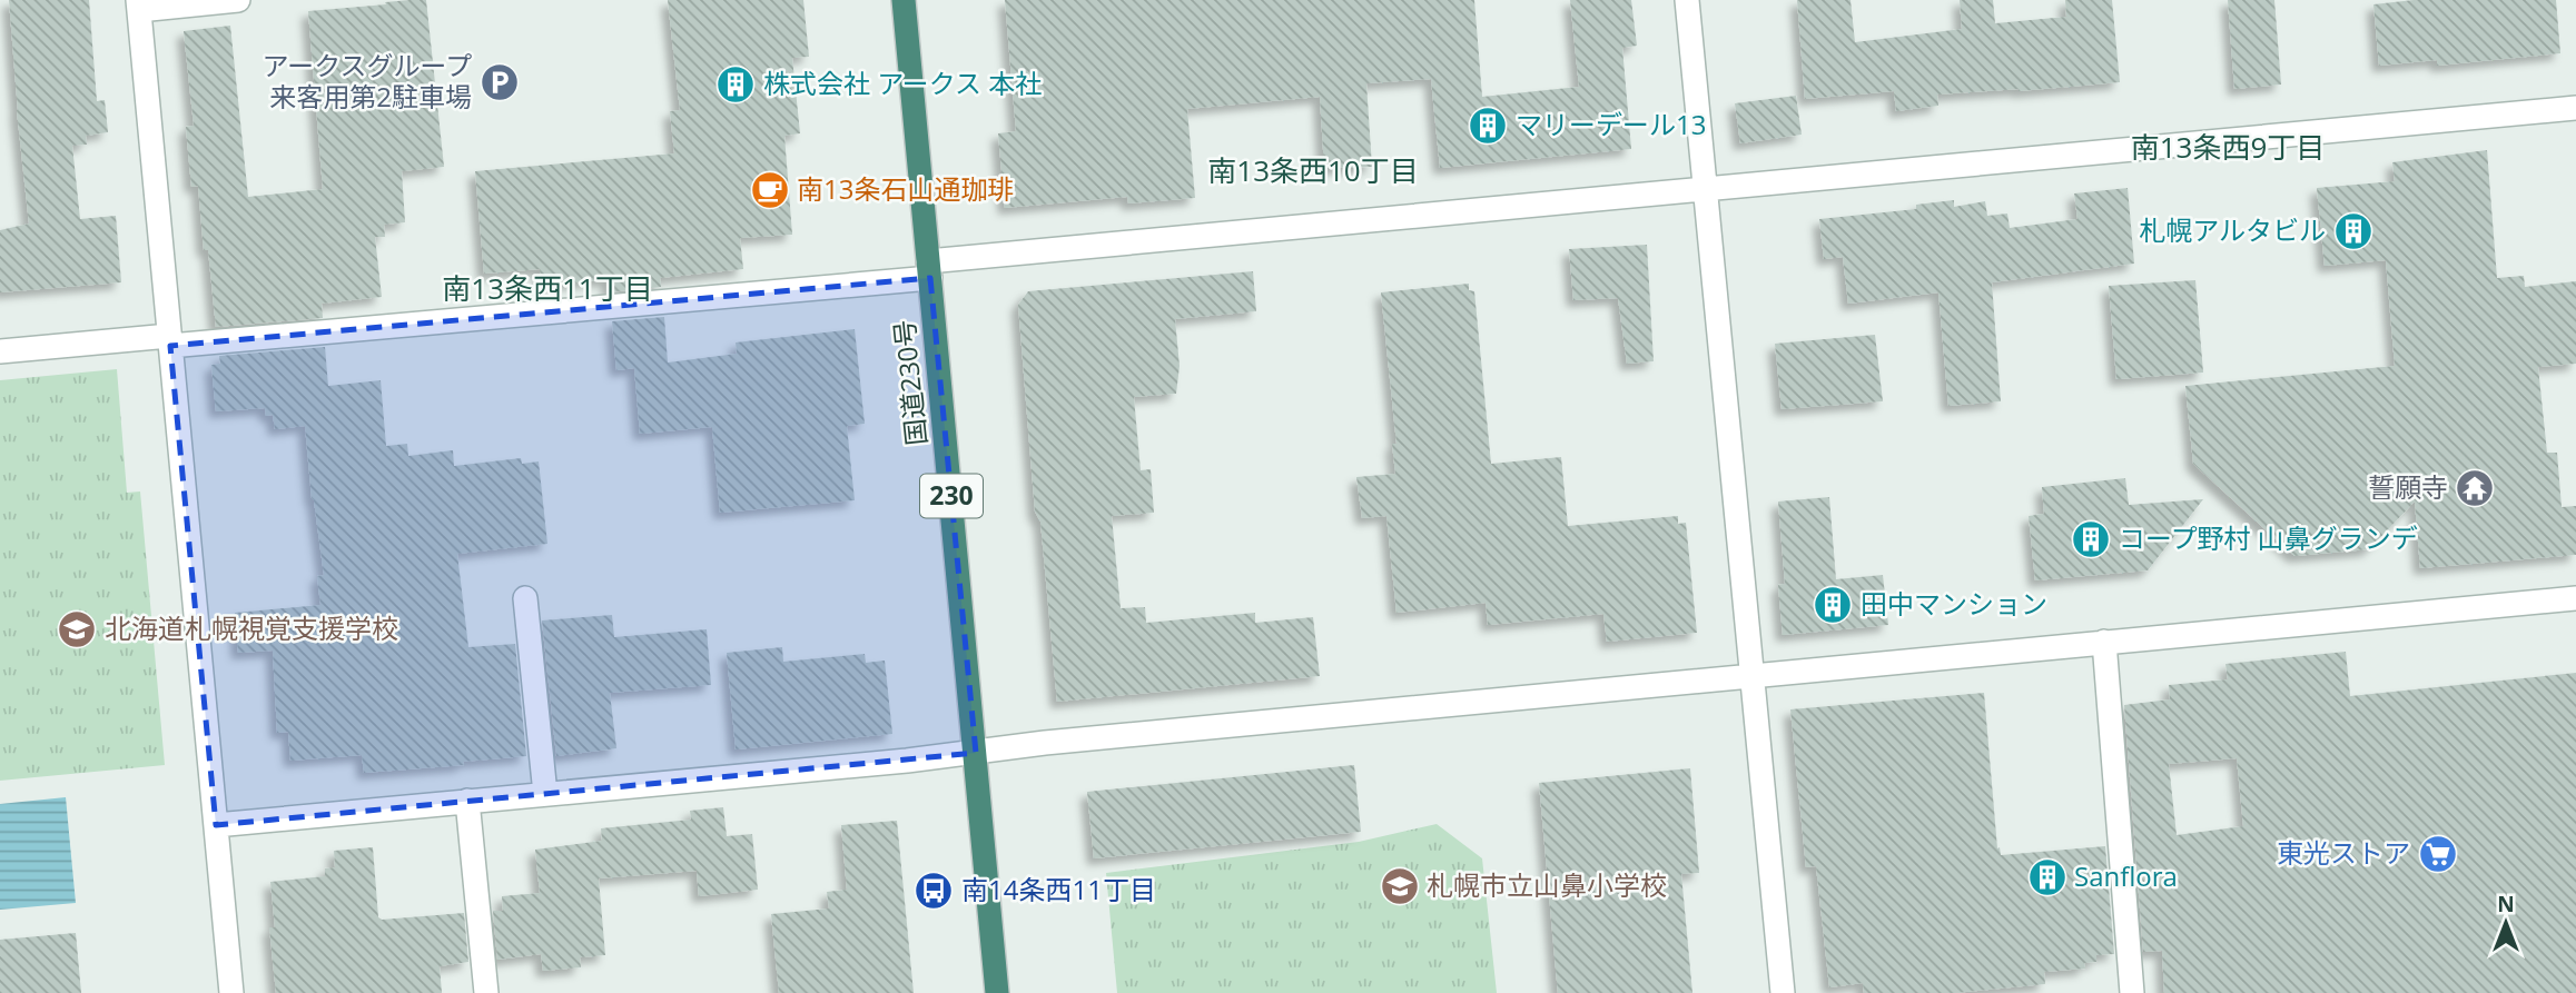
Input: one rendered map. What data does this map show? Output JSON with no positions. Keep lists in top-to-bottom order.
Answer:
{
  "streets": {
    "highway": ["国道230号", "230"]
  },
  "districts": ["南13条西9丁目", "南13条西10丁目", "南13条西11丁目"],
  "places": {
    "parking": ["アークスグループ 来客用第2駐車場"],
    "building": [
      "株式会社 アークス 本社",
      "マリーデール13",
      "札幌アルタビル",
      "コープ野村 山鼻グランデ",
      "田中マンション",
      "Sanflora"
    ],
    "cafe": ["南13条石山通珈琲"],
    "temple": ["誓願寺"],
    "school or university": ["北海道札幌視覚支援学校", "札幌市立山鼻小学校"],
    "supermarket": ["東光ストア"],
    "bus stop": ["南14条西11丁目"]
  },
  "north": "top"
}
